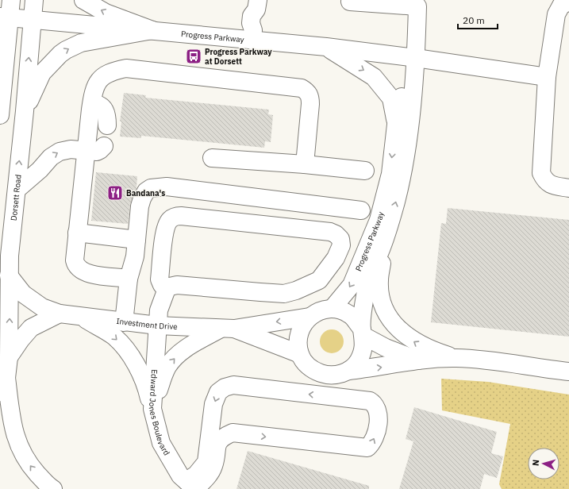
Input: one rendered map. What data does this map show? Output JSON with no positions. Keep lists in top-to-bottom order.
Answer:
{
  "streets": {
    "main road": [
      "Progress Parkway",
      "Dorsett Road",
      "Investment Drive",
      "Edward Jones Boulevard"
    ]
  },
  "crossings": [
    ["Progress Parkway", "Dorsett Road"],
    ["Progress Parkway", "Investment Drive"],
    ["Dorsett Road", "Investment Drive"],
    ["Investment Drive", "Edward Jones Boulevard"]
  ],
  "places": {
    "bus stop": ["Progress Parkway at Dorsett"],
    "restaurant": ["Bandana's"]
  },
  "scale_bar": "20 m",
  "north": "left"
}
